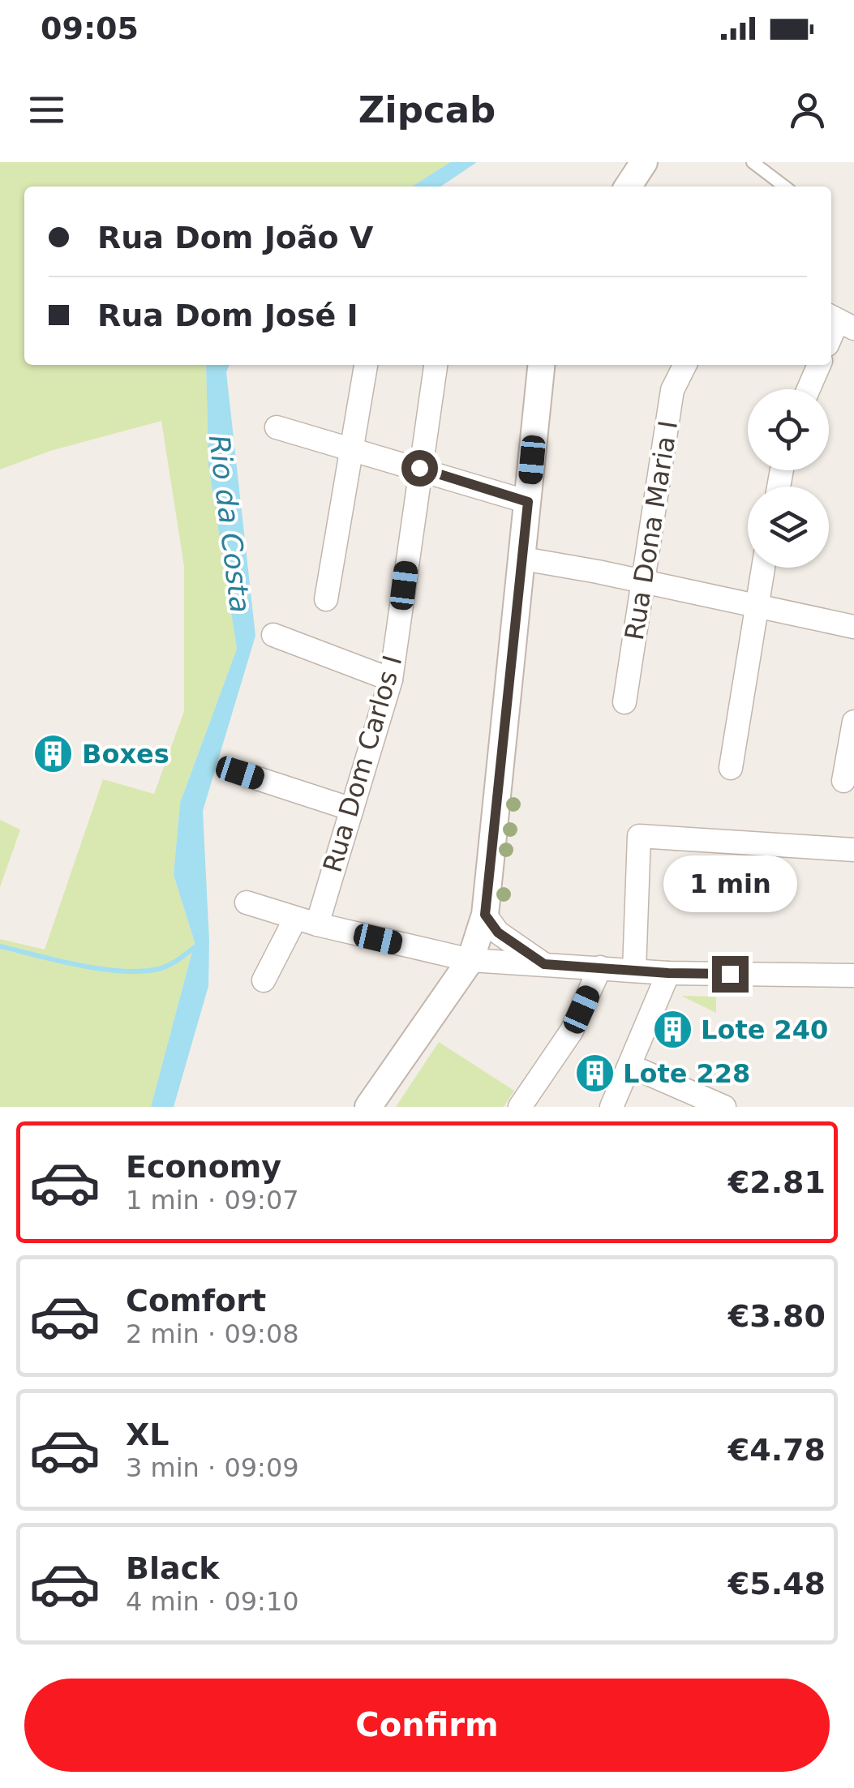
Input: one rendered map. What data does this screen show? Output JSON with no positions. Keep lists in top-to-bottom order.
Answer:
{
  "streets": {
    "street": ["Rua Dona Maria I", "Rua Dom Carlos I"]
  },
  "water": ["Rio da Costa"],
  "places": {
    "building": ["Boxes", "Lote 240", "Lote 228"]
  },
  "page": {
    "status": "09:05",
    "header": "Zipcab",
    "banner": ["Rua Dom João V", "Rua Dom José I"],
    "bubble": "1 min",
    "list": [
      {
        "name": "Economy",
        "note": "1 min · 09:07",
        "value": "€2.81"
      },
      {
        "name": "Comfort",
        "note": "2 min · 09:08",
        "value": "€3.80"
      },
      {
        "name": "XL",
        "note": "3 min · 09:09",
        "value": "€4.78"
      },
      {
        "name": "Black",
        "note": "4 min · 09:10",
        "value": "€5.48"
      }
    ],
    "buttons": "Confirm"
  }
}
